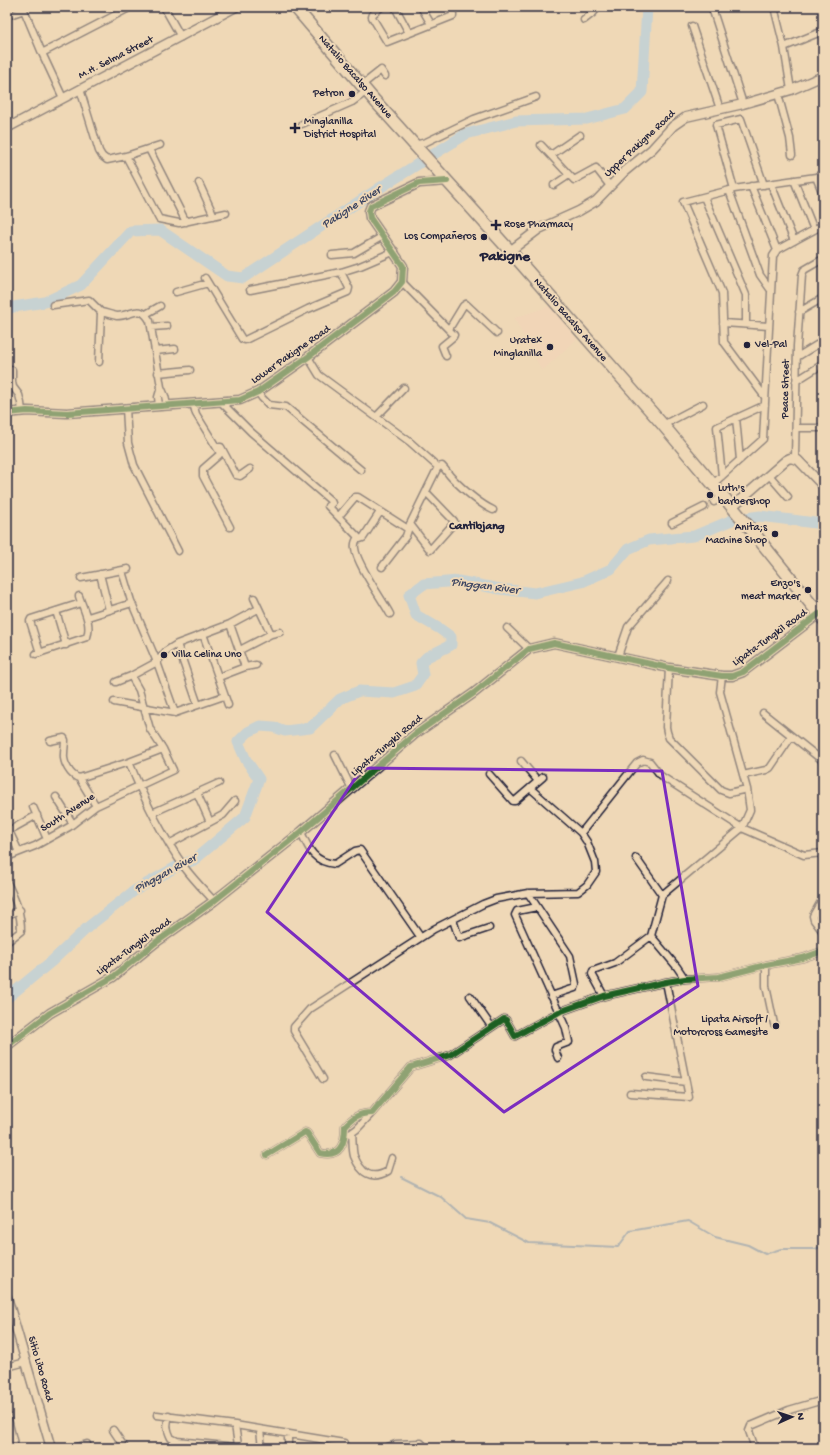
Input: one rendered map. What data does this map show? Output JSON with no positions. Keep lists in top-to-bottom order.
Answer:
{
  "streets": {
    "highway": ["Natalio Bacalso Avenue"],
    "street": [
      "M.H. Selma Street",
      "Upper Pakigne Road",
      "Lower Pakigne Road",
      "Peace Street",
      "Lipata-Tungkil Road",
      "South Avenue",
      "Sitio Libo Road"
    ]
  },
  "crossings": [
    ["Natalio Bacalso Avenue", "Upper Pakigne Road"],
    ["Natalio Bacalso Avenue", "Lipata-Tungkil Road"]
  ],
  "districts": ["Pakigne", "Cantibjang"],
  "water": ["Pakigne River", "Pinggan River"],
  "places": {
    "other": [
      "Petron",
      "Los Compañeros",
      "Vel-Pal",
      "Uratex Minglanilla",
      "Luth's barbershop",
      "Anita;s Machine Shop",
      "Enzo's meat marker",
      "Villa Celina Uno",
      "Lipata Airsoft / Motorcross Gamesite"
    ],
    "health": ["Minglanilla District Hospital", "Rose Pharmacy"]
  },
  "north": "right"
}
